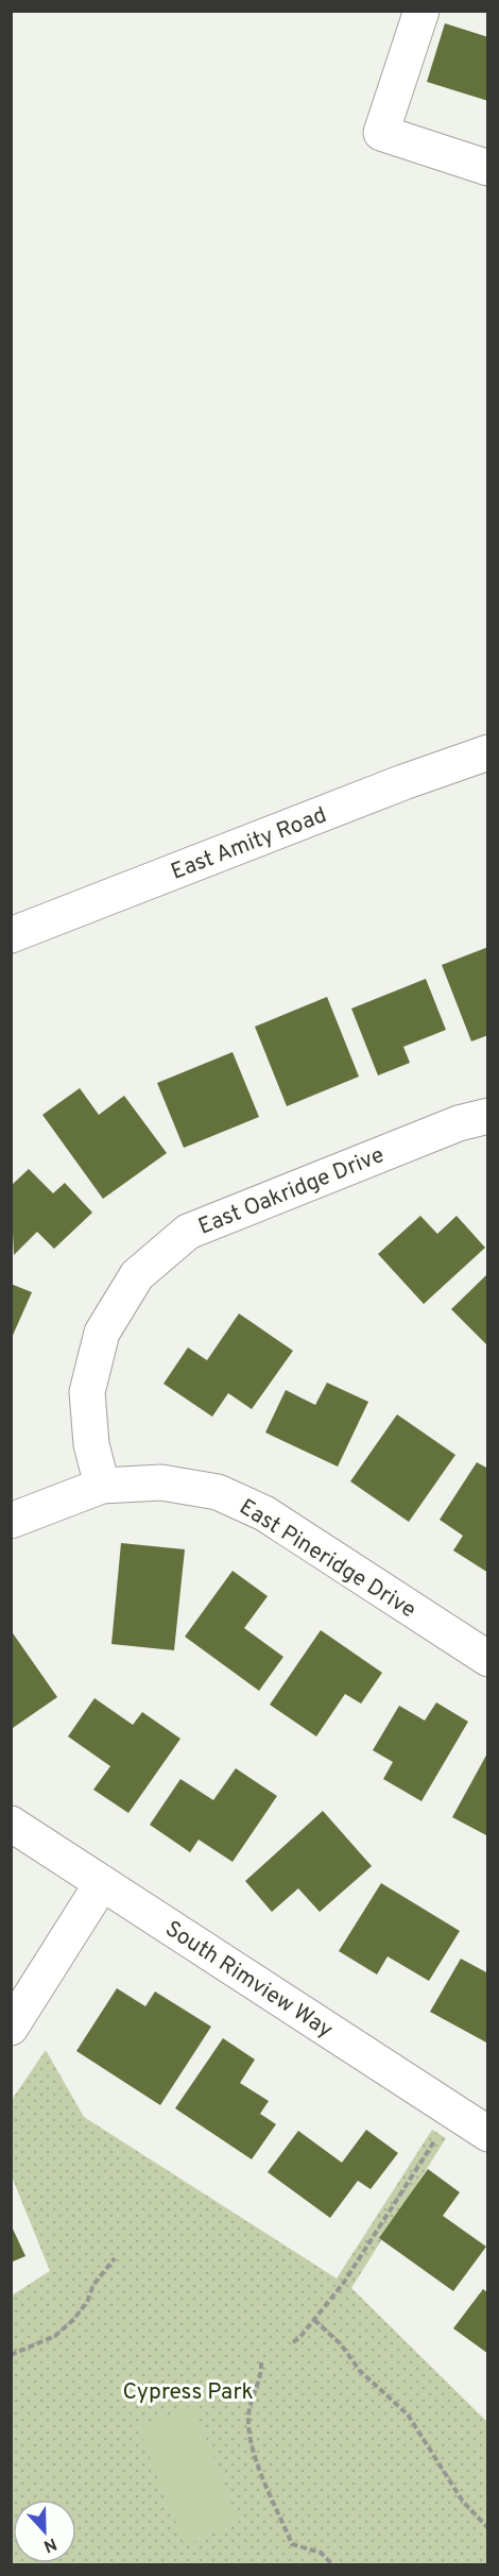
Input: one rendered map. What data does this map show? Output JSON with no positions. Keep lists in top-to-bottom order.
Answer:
{
  "streets": {
    "street": [
      "East Amity Road",
      "East Oakridge Drive",
      "East Pineridge Drive",
      "South Rimview Way"
    ]
  },
  "crossings": [
    ["East Oakridge Drive", "East Pineridge Drive"]
  ],
  "parks": ["Cypress Park"],
  "north": "bottom"
}
